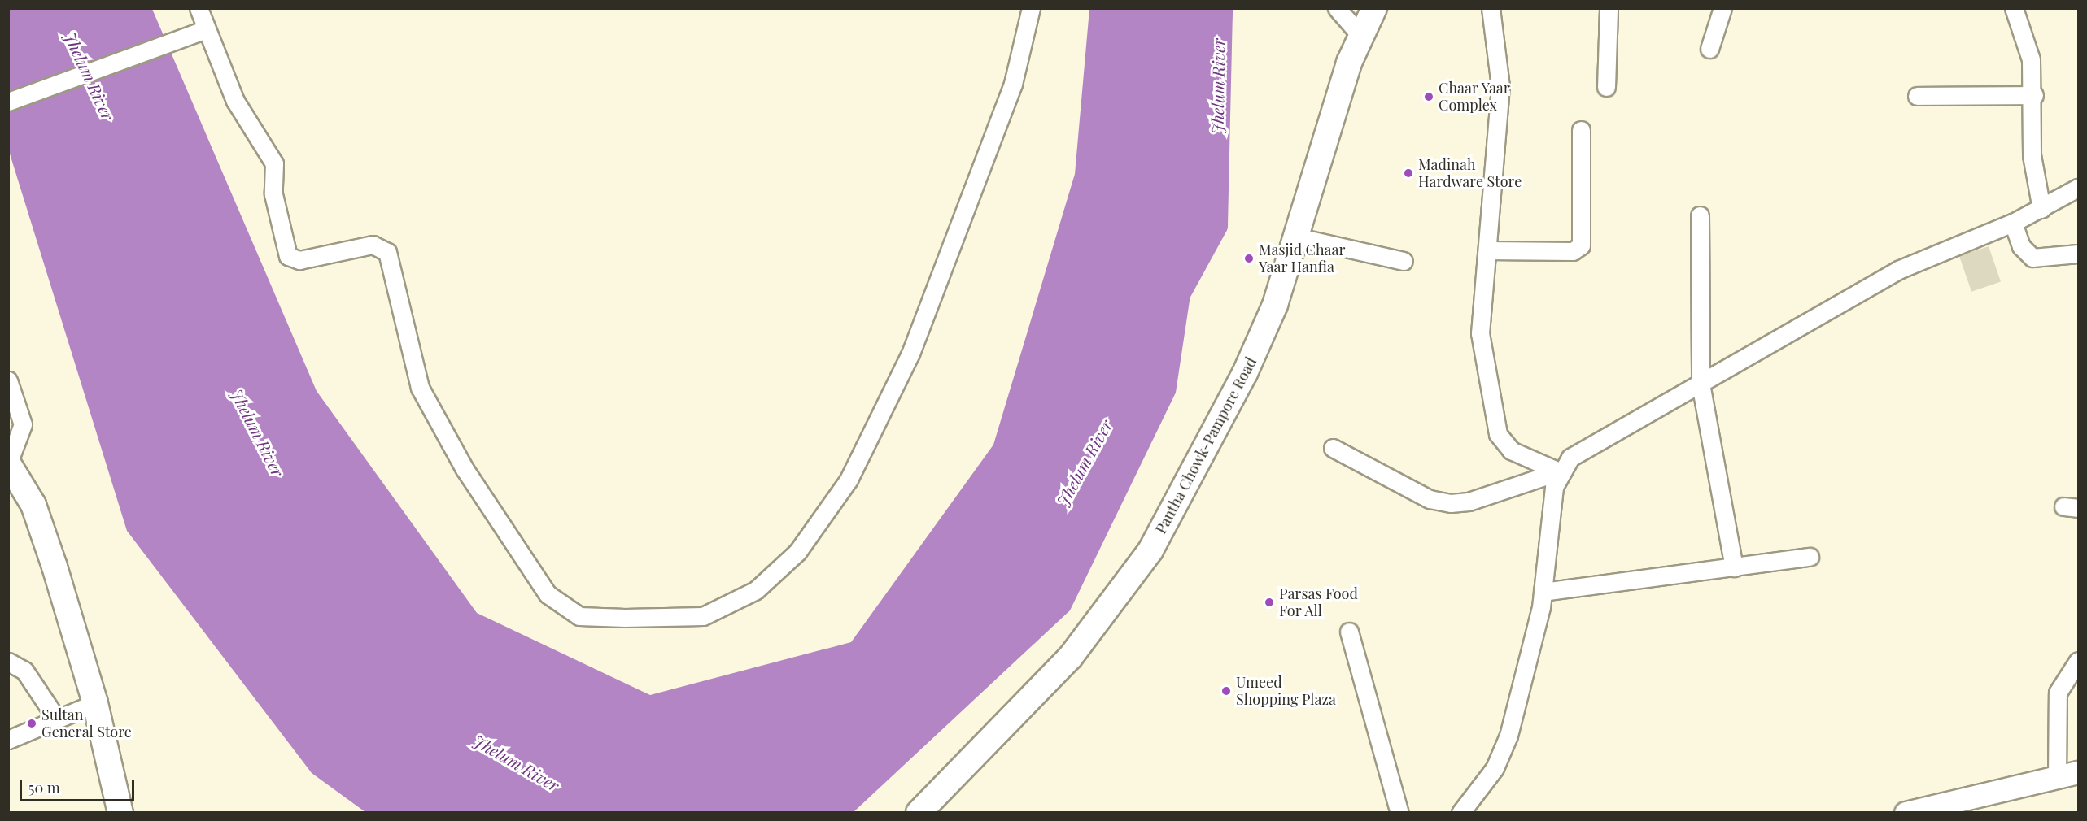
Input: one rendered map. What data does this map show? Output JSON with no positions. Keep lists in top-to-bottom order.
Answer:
{
  "streets": {
    "main road": ["Pantha Chowk-Pampore Road"]
  },
  "water": ["Jhelum River"],
  "places": [
    "Chaar Yaar Complex",
    "Madinah Hardware Store",
    "Masjid Chaar Yaar Hanfia",
    "Parsas Food For All",
    "Umeed Shopping Plaza",
    "Sultan General Store"
  ],
  "scale_bar": "50 m"
}
